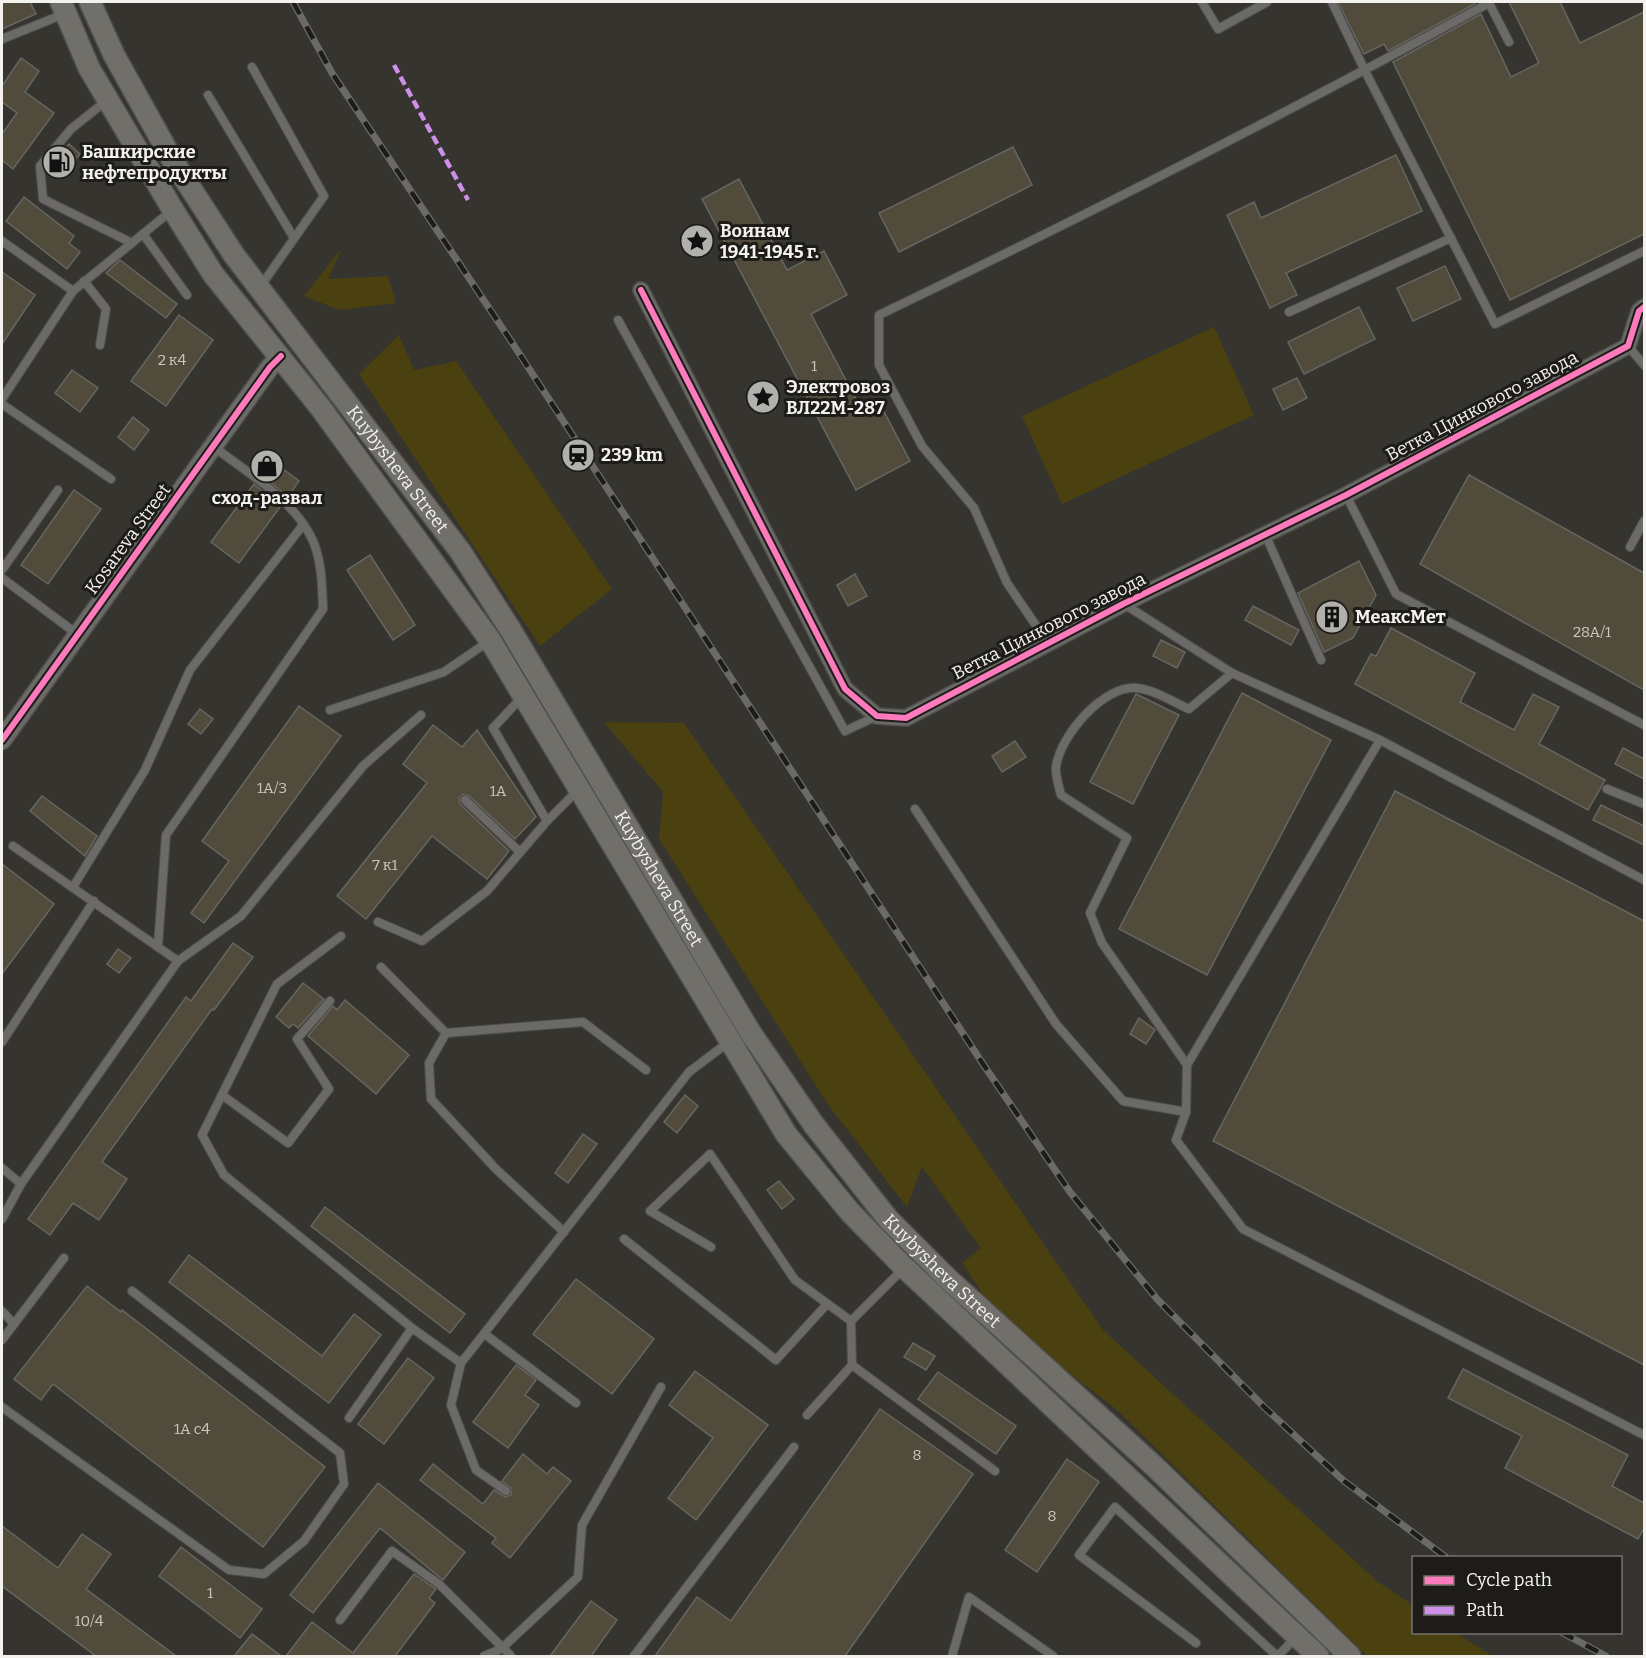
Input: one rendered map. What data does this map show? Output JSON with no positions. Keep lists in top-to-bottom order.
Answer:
{
  "streets": {
    "main road": ["Kuybysheva Street", "Kosareva Street"],
    "street": ["Ветка Цинкового завода"]
  },
  "crossings": [
    ["Kuybysheva Street", "Kosareva Street"]
  ],
  "places": {
    "fuel station": ["Башкирские нефтепродукты"],
    "place": ["Воинам 1941-1945 г.", "Электровоз ВЛ22М-287"],
    "station": ["239 km"],
    "shop": ["сход-развал"],
    "building": ["МеаксМет"]
  },
  "house_numbers": [
    "2 к4",
    "1",
    "28А/1",
    "1А/3",
    "1А",
    "7 к1",
    "1А с4",
    "8",
    "8",
    "1",
    "10/4"
  ],
  "legend": ["Cycle path", "Path"]
}
